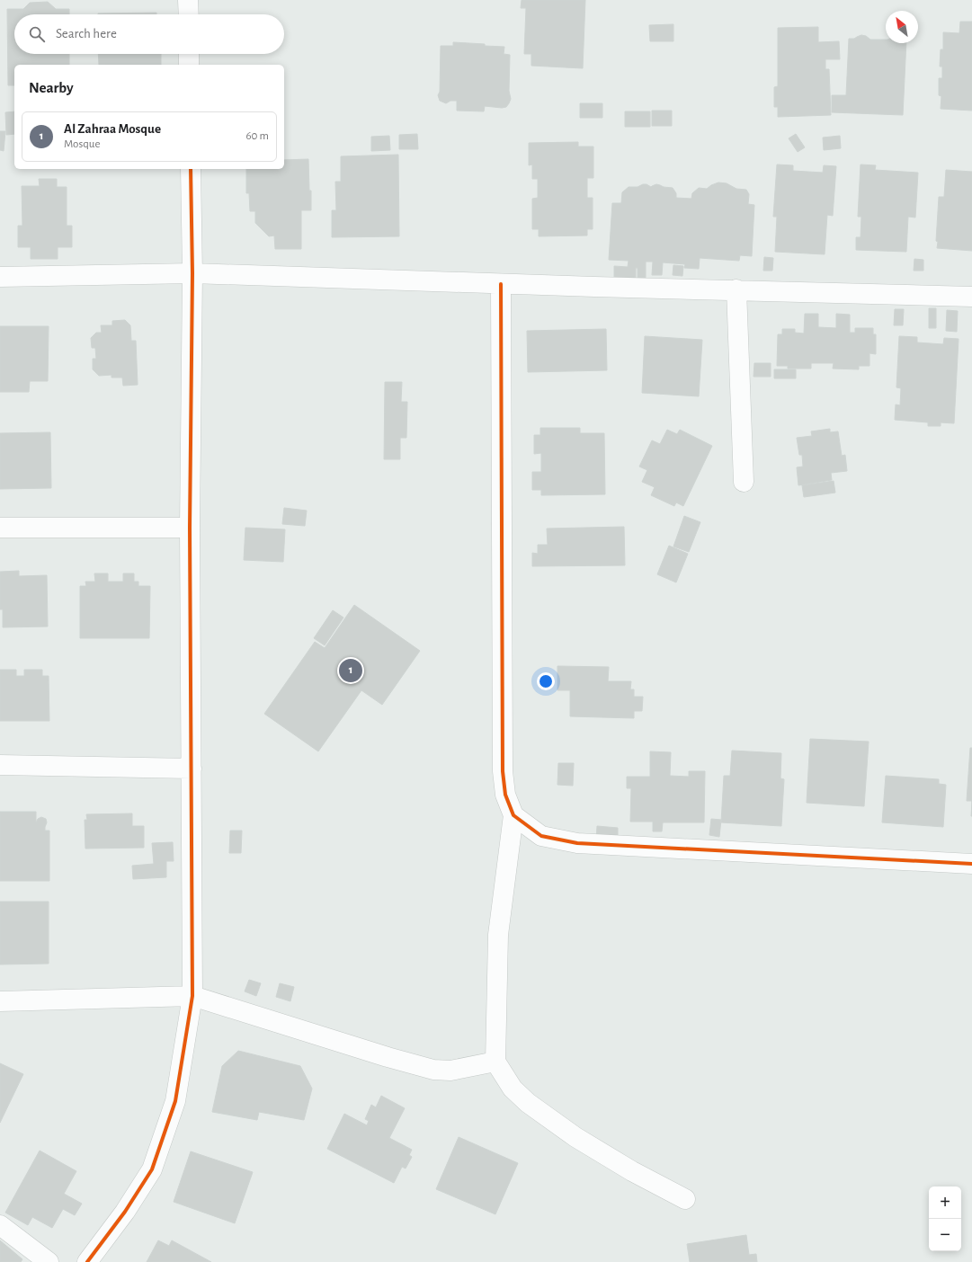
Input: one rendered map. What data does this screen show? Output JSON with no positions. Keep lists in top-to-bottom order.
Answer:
{
  "north": "top left",
  "page": {
    "search": "Search here",
    "heading": "Nearby",
    "list": [
      {
        "mark": "1",
        "name": "Al Zahraa Mosque",
        "note": "Mosque",
        "value": "60 m"
      }
    ],
    "pins": "1",
    "map_buttons": ["+", "−"]
  }
}
